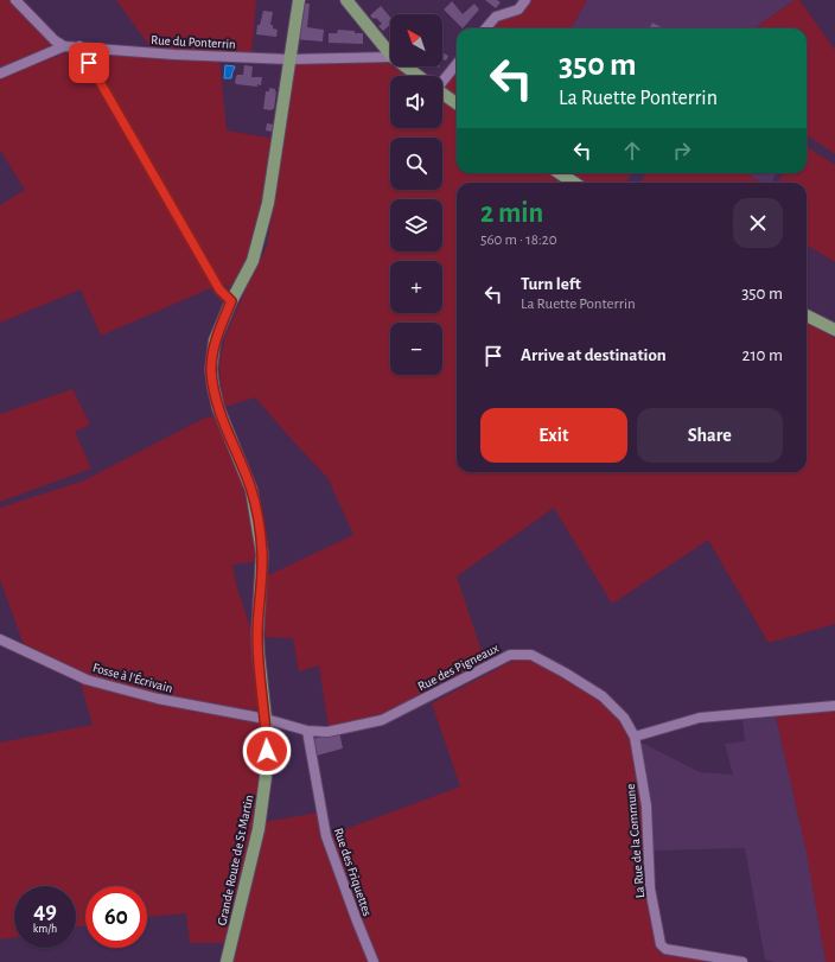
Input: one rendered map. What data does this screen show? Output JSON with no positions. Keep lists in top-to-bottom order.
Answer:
{
  "streets": {
    "main road": ["Grande Route de St Martin"],
    "street": [
      "Rue du Ponterrin",
      "Rue des Pigneaux",
      "Fosse à l'Écrivain",
      "La Rue de la Commune",
      "Rue des Friquettes"
    ]
  },
  "crossings": [
    ["Rue du Ponterrin", "Grande Route de St Martin"],
    ["Rue des Pigneaux", "Fosse à l'Écrivain"],
    ["Rue des Pigneaux", "La Rue de la Commune"],
    ["Rue des Pigneaux", "Grande Route de St Martin"],
    ["Rue des Pigneaux", "Rue des Friquettes"],
    ["Fosse à l'Écrivain", "Grande Route de St Martin"]
  ],
  "north": "top left",
  "page": {
    "map_buttons": ["+", "−"],
    "turn": ["350 m", "La Ruette Ponterrin"],
    "heading": ["2 min", "560 m · 18:20"],
    "list": [
      {
        "name": "Turn left",
        "note": "La Ruette Ponterrin",
        "value": "350 m"
      },
      {
        "name": "Arrive at destination",
        "value": "210 m"
      }
    ],
    "buttons": ["Exit", "Share"],
    "speed": "49 km/h",
    "limit": "60"
  }
}
